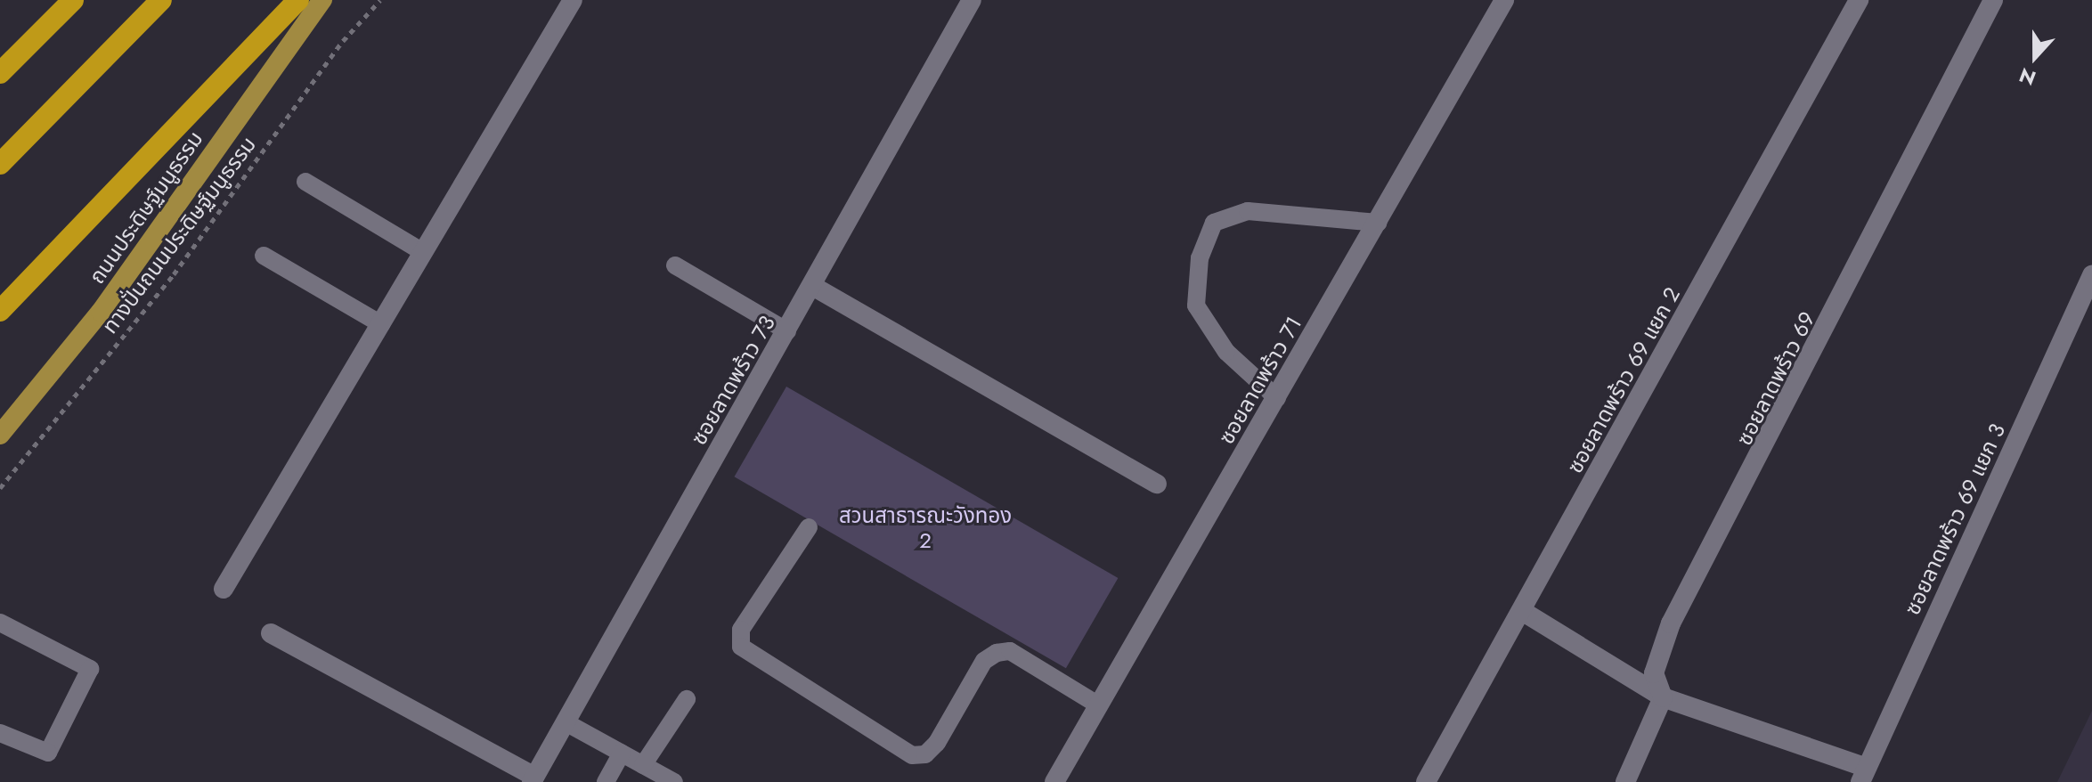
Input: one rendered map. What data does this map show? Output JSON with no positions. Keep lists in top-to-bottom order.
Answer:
{
  "streets": {
    "main road": ["ถนนประดิษฐ์มนูธรรม"],
    "street": [
      "ซอยลาดพร้าว 69",
      "ซอยลาดพร้าว 73",
      "ซอยลาดพร้าว 71",
      "ซอยลาดพร้าว 69 แยก 2",
      "ซอยลาดพร้าว 69 แยก 3"
    ],
    "path": ["ทางปั่นถนนประดิษฐ์มนูธรรม"]
  },
  "parks": ["สวนสาธารณะวังทอง 2"],
  "north": "bottom"
}
